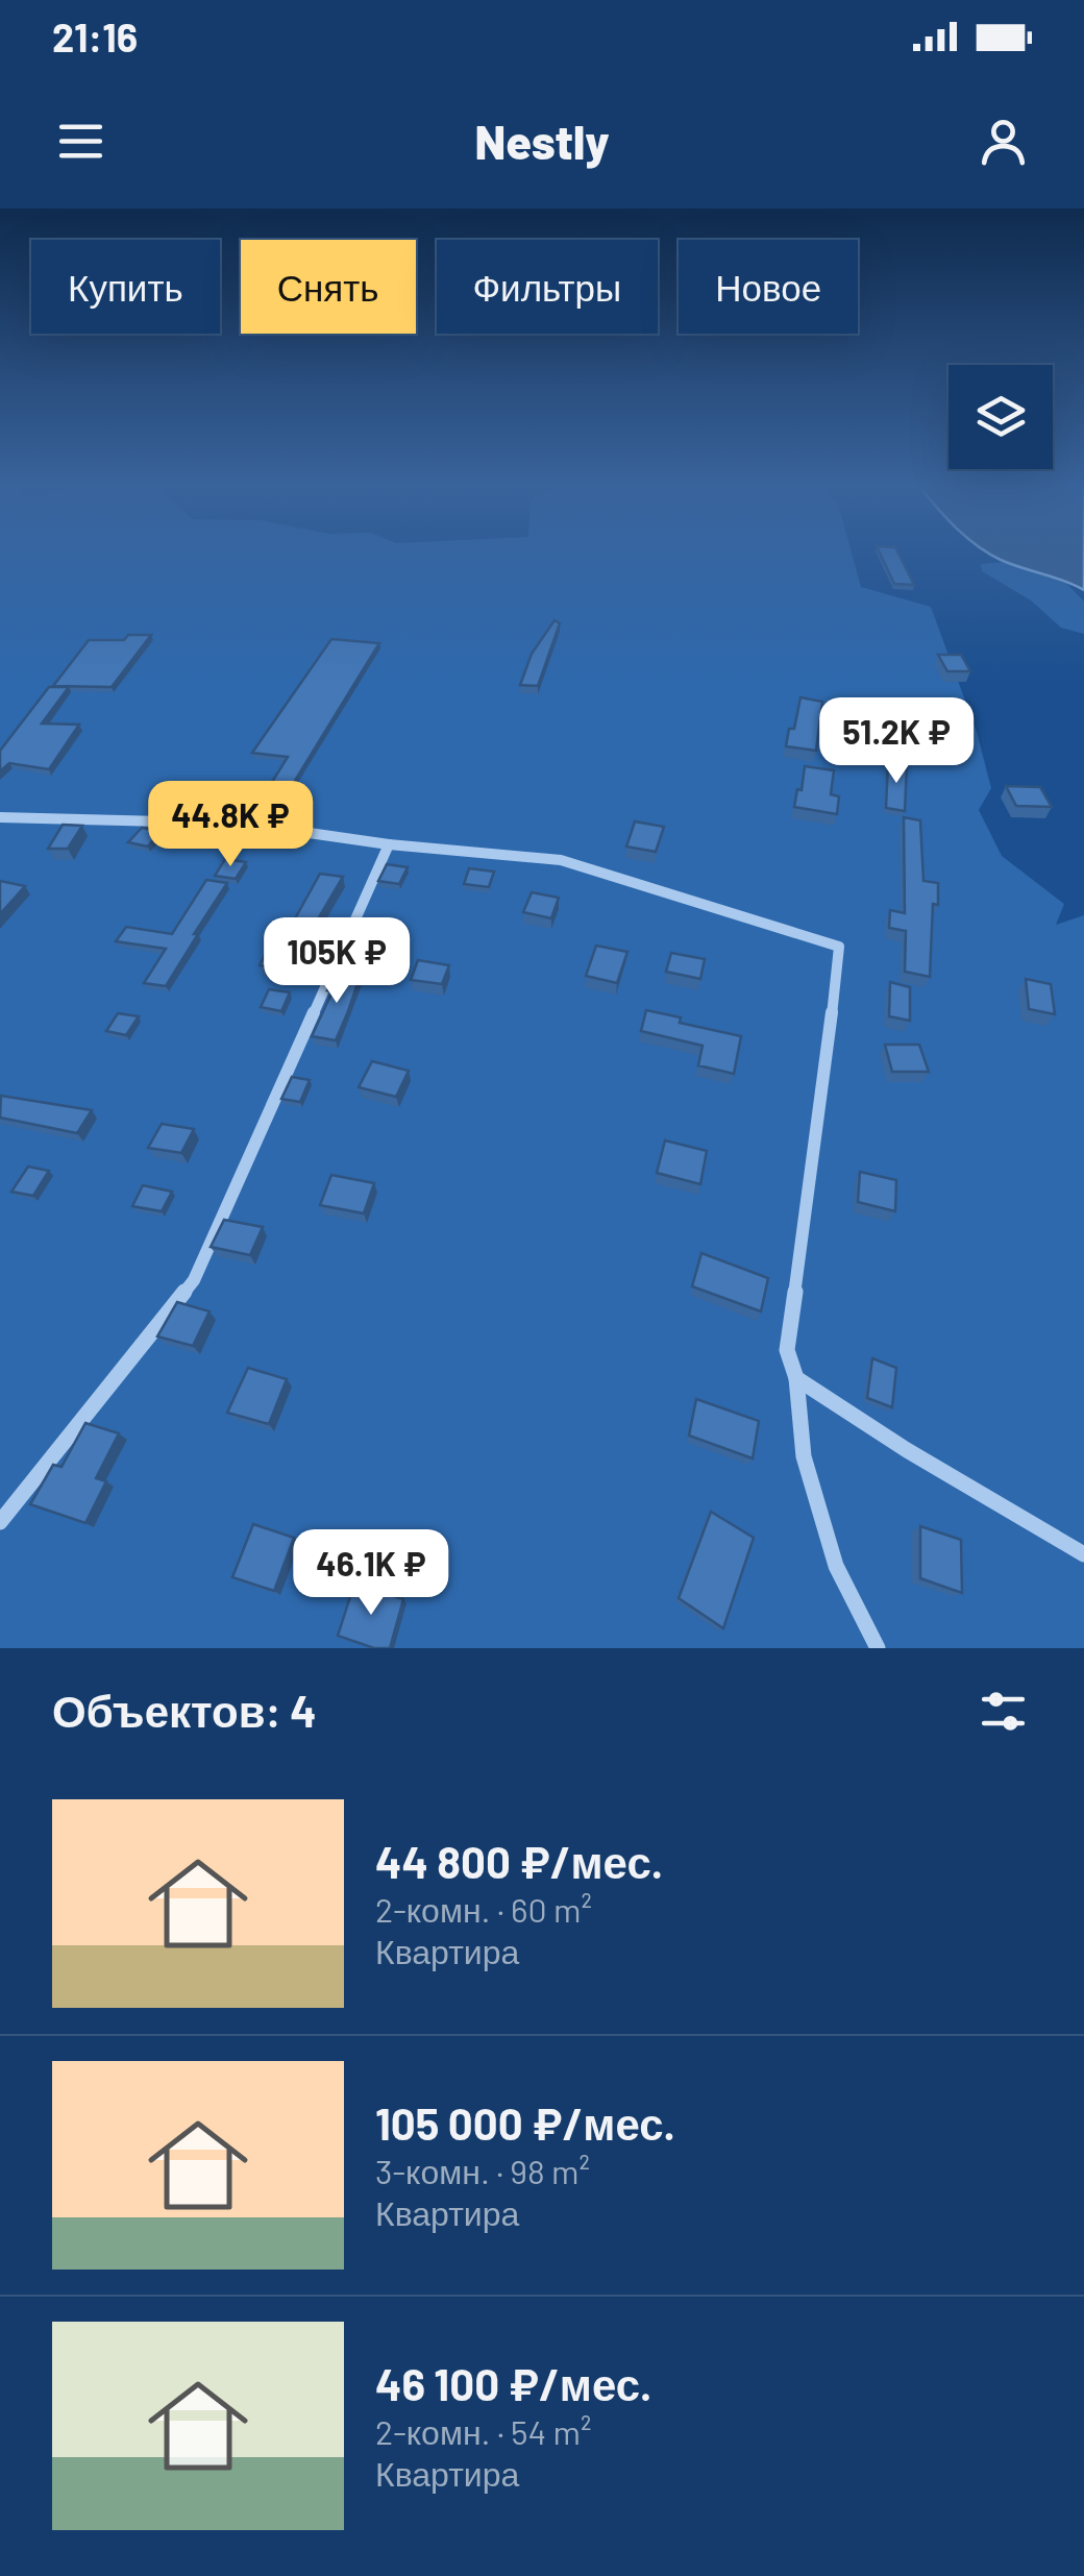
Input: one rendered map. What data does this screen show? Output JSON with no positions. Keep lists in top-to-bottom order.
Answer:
{
  "page": {
    "status": "21:16",
    "header": "Nestly",
    "chip": [
      "Купить",
      "Снять",
      "Фильтры",
      "Новое"
    ],
    "price": [
      "51.2K ₽",
      "44.8K ₽",
      "105K ₽",
      "46.1K ₽"
    ],
    "heading": "Объектов: 4",
    "list": [
      {
        "name": "44 800 ₽/мес.",
        "note": "2-комн. · 60 m² · Квартира"
      },
      {
        "name": "105 000 ₽/мес.",
        "note": "3-комн. · 98 m² · Квартира"
      },
      {
        "name": "46 100 ₽/мес.",
        "note": "2-комн. · 54 m² · Квартира"
      }
    ]
  }
}
